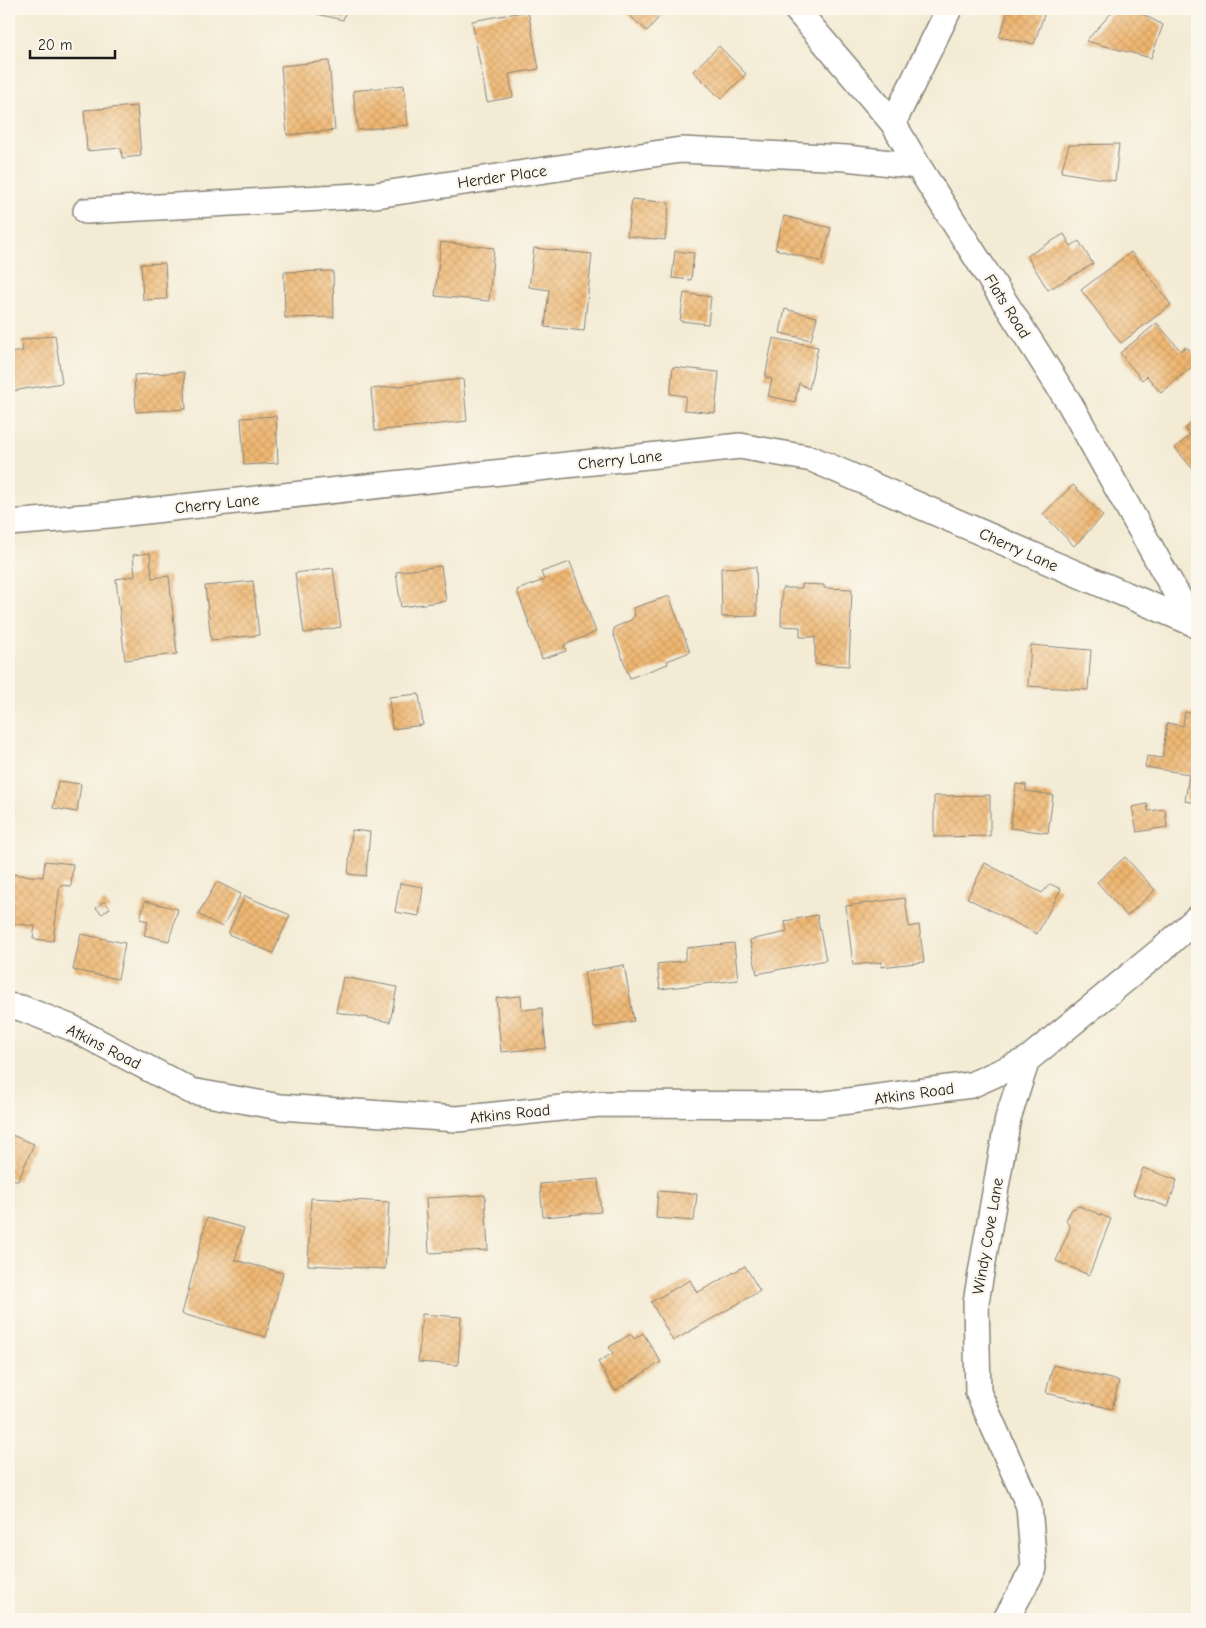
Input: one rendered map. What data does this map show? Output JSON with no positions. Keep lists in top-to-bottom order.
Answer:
{
  "streets": {
    "street": [
      "Herder Place",
      "Flats Road",
      "Cherry Lane",
      "Atkins Road",
      "Windy Cove Lane"
    ]
  },
  "crossings": [
    ["Herder Place", "Flats Road"],
    ["Flats Road", "Cherry Lane"],
    ["Atkins Road", "Windy Cove Lane"]
  ],
  "scale_bar": "20 m"
}
